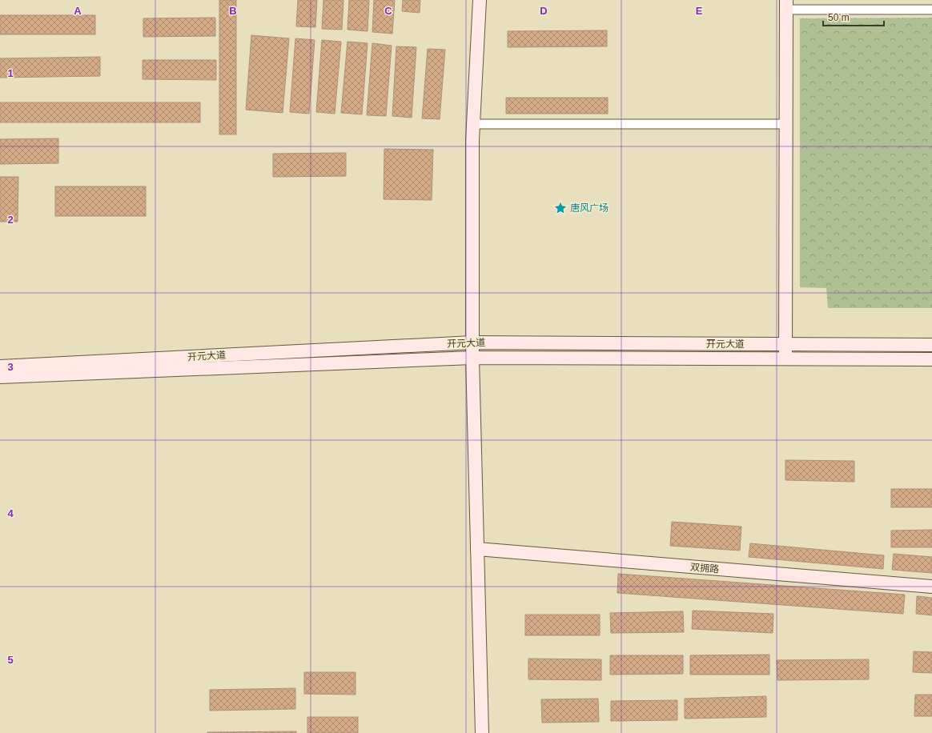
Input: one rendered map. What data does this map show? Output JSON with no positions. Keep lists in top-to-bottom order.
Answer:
{
  "streets": {
    "main road": ["开元大道", "双拥路"]
  },
  "places": {
    "place": ["唐风广场"]
  },
  "scale_bar": "50 m",
  "grid": {
    "columns": [
      "A",
      "B",
      "C",
      "D",
      "E"
    ],
    "rows": [
      "1",
      "2",
      "3",
      "4",
      "5"
    ]
  }
}
